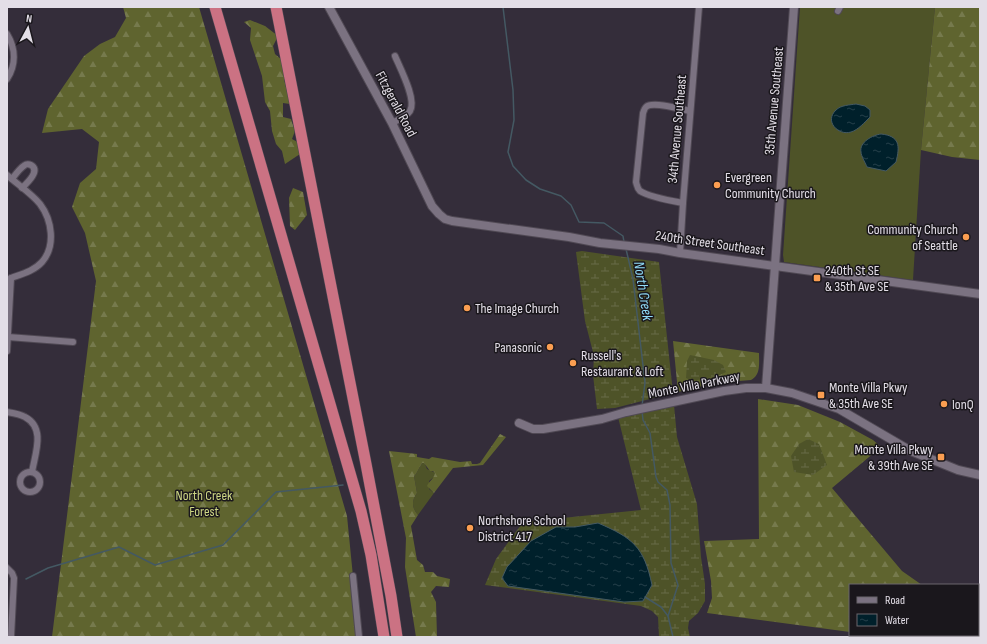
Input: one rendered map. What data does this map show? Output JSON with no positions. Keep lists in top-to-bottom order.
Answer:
{
  "streets": {
    "street": [
      "35th Avenue Southeast",
      "Fitzgerald Road",
      "34th Avenue Southeast",
      "240th Street Southeast",
      "Monte Villa Parkway"
    ]
  },
  "crossings": [
    ["35th Avenue Southeast", "240th Street Southeast"],
    ["35th Avenue Southeast", "Monte Villa Parkway"],
    ["Fitzgerald Road", "240th Street Southeast"],
    ["34th Avenue Southeast", "240th Street Southeast"]
  ],
  "water": ["North Creek"],
  "parks": ["North Creek Forest"],
  "places": {
    "other": [
      "Evergreen Community Church",
      "Community Church of Seattle",
      "The Image Church",
      "Panasonic",
      "Russell's Restaurant & Loft",
      "IonQ",
      "Northshore School District 417"
    ],
    "transit": ["240th St SE & 35th Ave SE", "Monte Villa Pkwy & 35th Ave SE", "Monte Villa Pkwy & 39th Ave SE"]
  },
  "legend": ["Road", "Water"],
  "north": "top"
}
